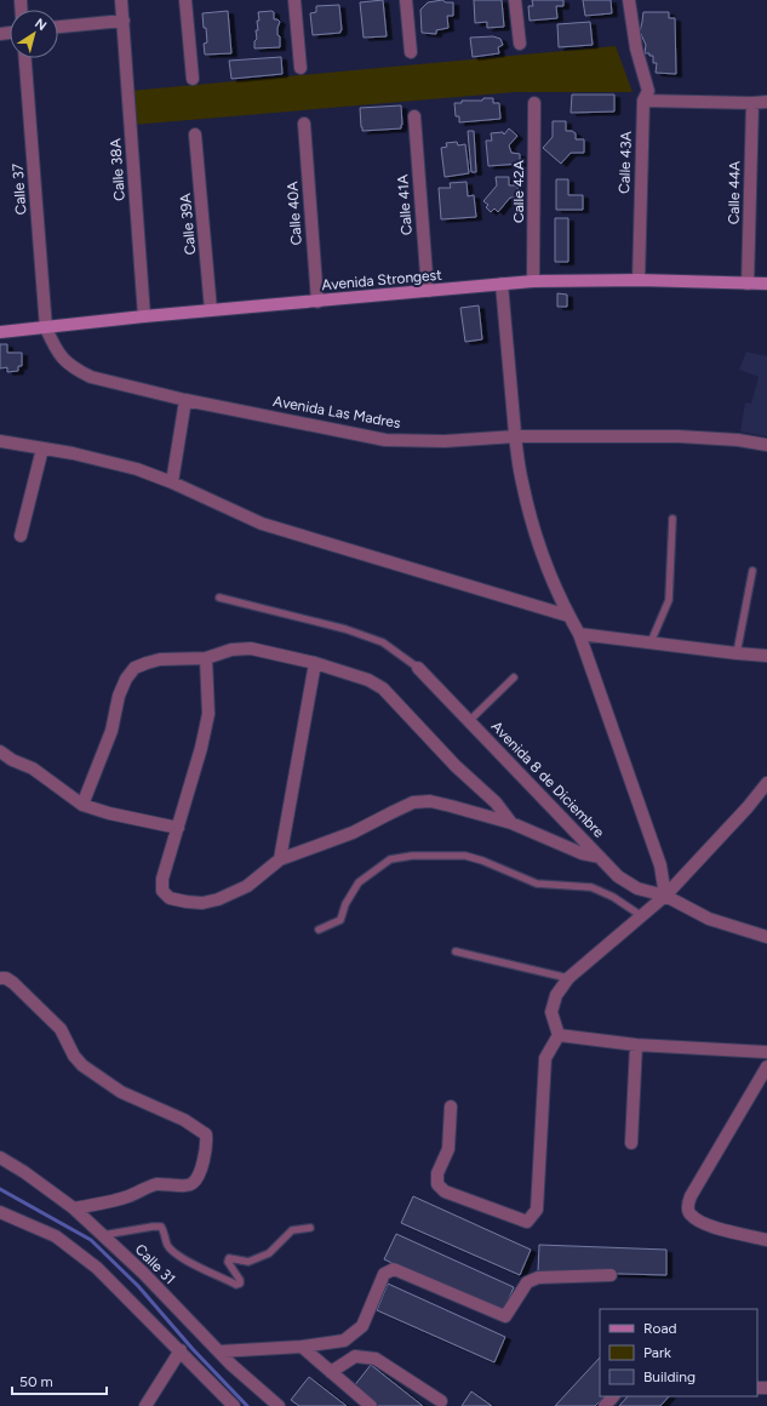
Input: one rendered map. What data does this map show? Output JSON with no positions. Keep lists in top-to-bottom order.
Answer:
{
  "streets": {
    "main road": ["Avenida Strongest"],
    "street": [
      "Calle 43A",
      "Calle 38A",
      "Calle 37",
      "Calle 42A",
      "Calle 44A",
      "Calle 41A",
      "Calle 40A",
      "Calle 39A",
      "Avenida Las Madres",
      "Avenida 8 de Diciembre",
      "Calle 31"
    ]
  },
  "crossings": [
    ["Calle 43A", "Avenida Strongest"],
    ["Calle 38A", "Avenida Strongest"],
    ["Calle 37", "Avenida Strongest"],
    ["Calle 37", "Avenida Las Madres"],
    ["Calle 42A", "Avenida Strongest"],
    ["Calle 44A", "Avenida Strongest"],
    ["Calle 41A", "Avenida Strongest"],
    ["Calle 40A", "Avenida Strongest"],
    ["Calle 39A", "Avenida Strongest"],
    ["Avenida Strongest", "Avenida Las Madres"]
  ],
  "legend": ["Road", "Park", "Building"],
  "scale_bar": "50 m",
  "north": "top right"
}
